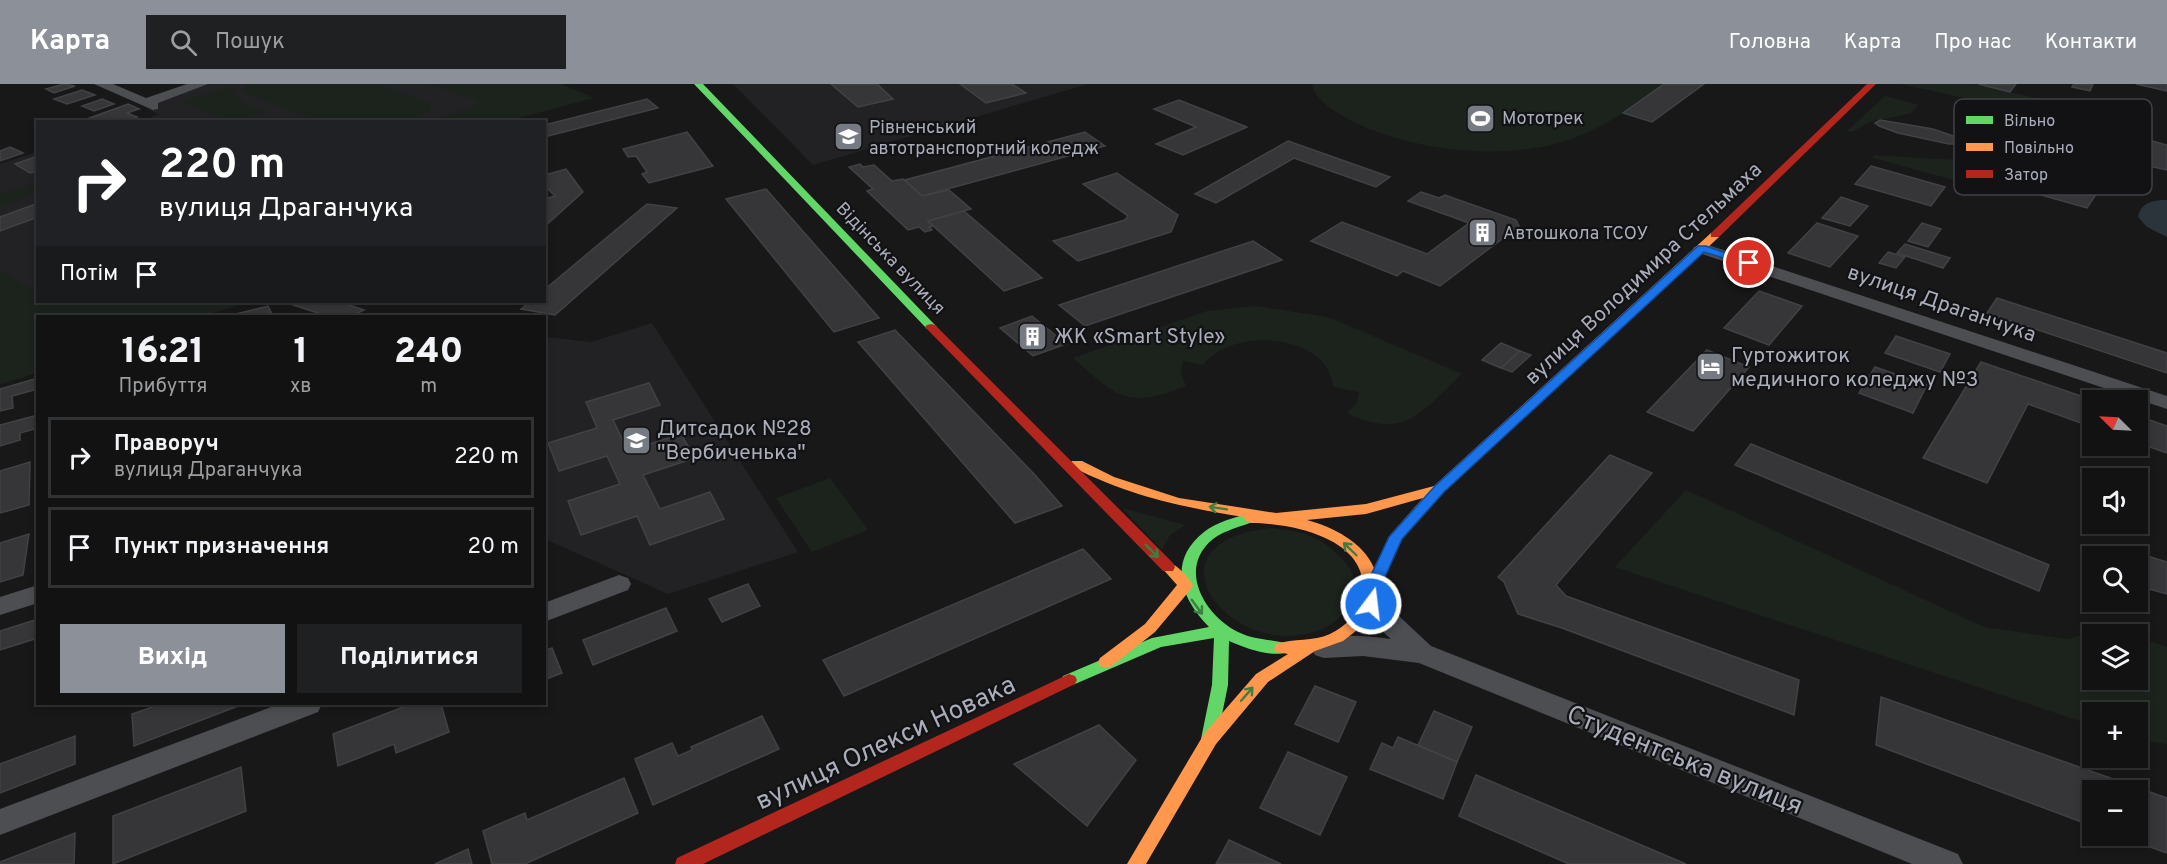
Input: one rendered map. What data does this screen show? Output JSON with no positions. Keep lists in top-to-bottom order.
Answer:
{
  "streets": {
    "main road": ["Відінська вулиця", "вулиця Володимира Стельмаха", "вулиця Олекси Новака"],
    "street": ["вулиця Драганчука", "Студентська вулиця"]
  },
  "crossings": [
    ["Відінська вулиця", "вулиця Володимира Стельмаха"],
    ["Відінська вулиця", "вулиця Олекси Новака"],
    ["вулиця Володимира Стельмаха", "вулиця Драганчука"],
    ["вулиця Володимира Стельмаха", "вулиця Олекси Новака"]
  ],
  "places": {
    "sports": ["Мототрек"],
    "school or university": ["Рівненський автотранспортний коледж", "Дитсадок №28 \"Вербиченька\""],
    "building": ["Автошкола ТСОУ", "ЖК «Smart Style»"],
    "hotel": ["Гуртожиток медичного коледжу №3"]
  },
  "legend": ["Вільно", "Повільно", "Затор"],
  "north": "top left",
  "page": {
    "header": "Карта",
    "search": "Пошук",
    "nav": [
      "Головна",
      "Карта",
      "Про нас",
      "Контакти"
    ],
    "turn": ["220 m", "вулиця Драганчука"],
    "then": "Потім",
    "eta": [
      "16:21",
      "Прибуття",
      "1",
      "хв",
      "240",
      "m"
    ],
    "map_buttons": ["+", "−"],
    "list": [
      {
        "name": "Праворуч",
        "note": "вулиця Драганчука",
        "value": "220 m"
      },
      {
        "name": "Пункт призначення",
        "value": "20 m"
      }
    ],
    "buttons": ["Вихід", "Поділитися"]
  }
}
